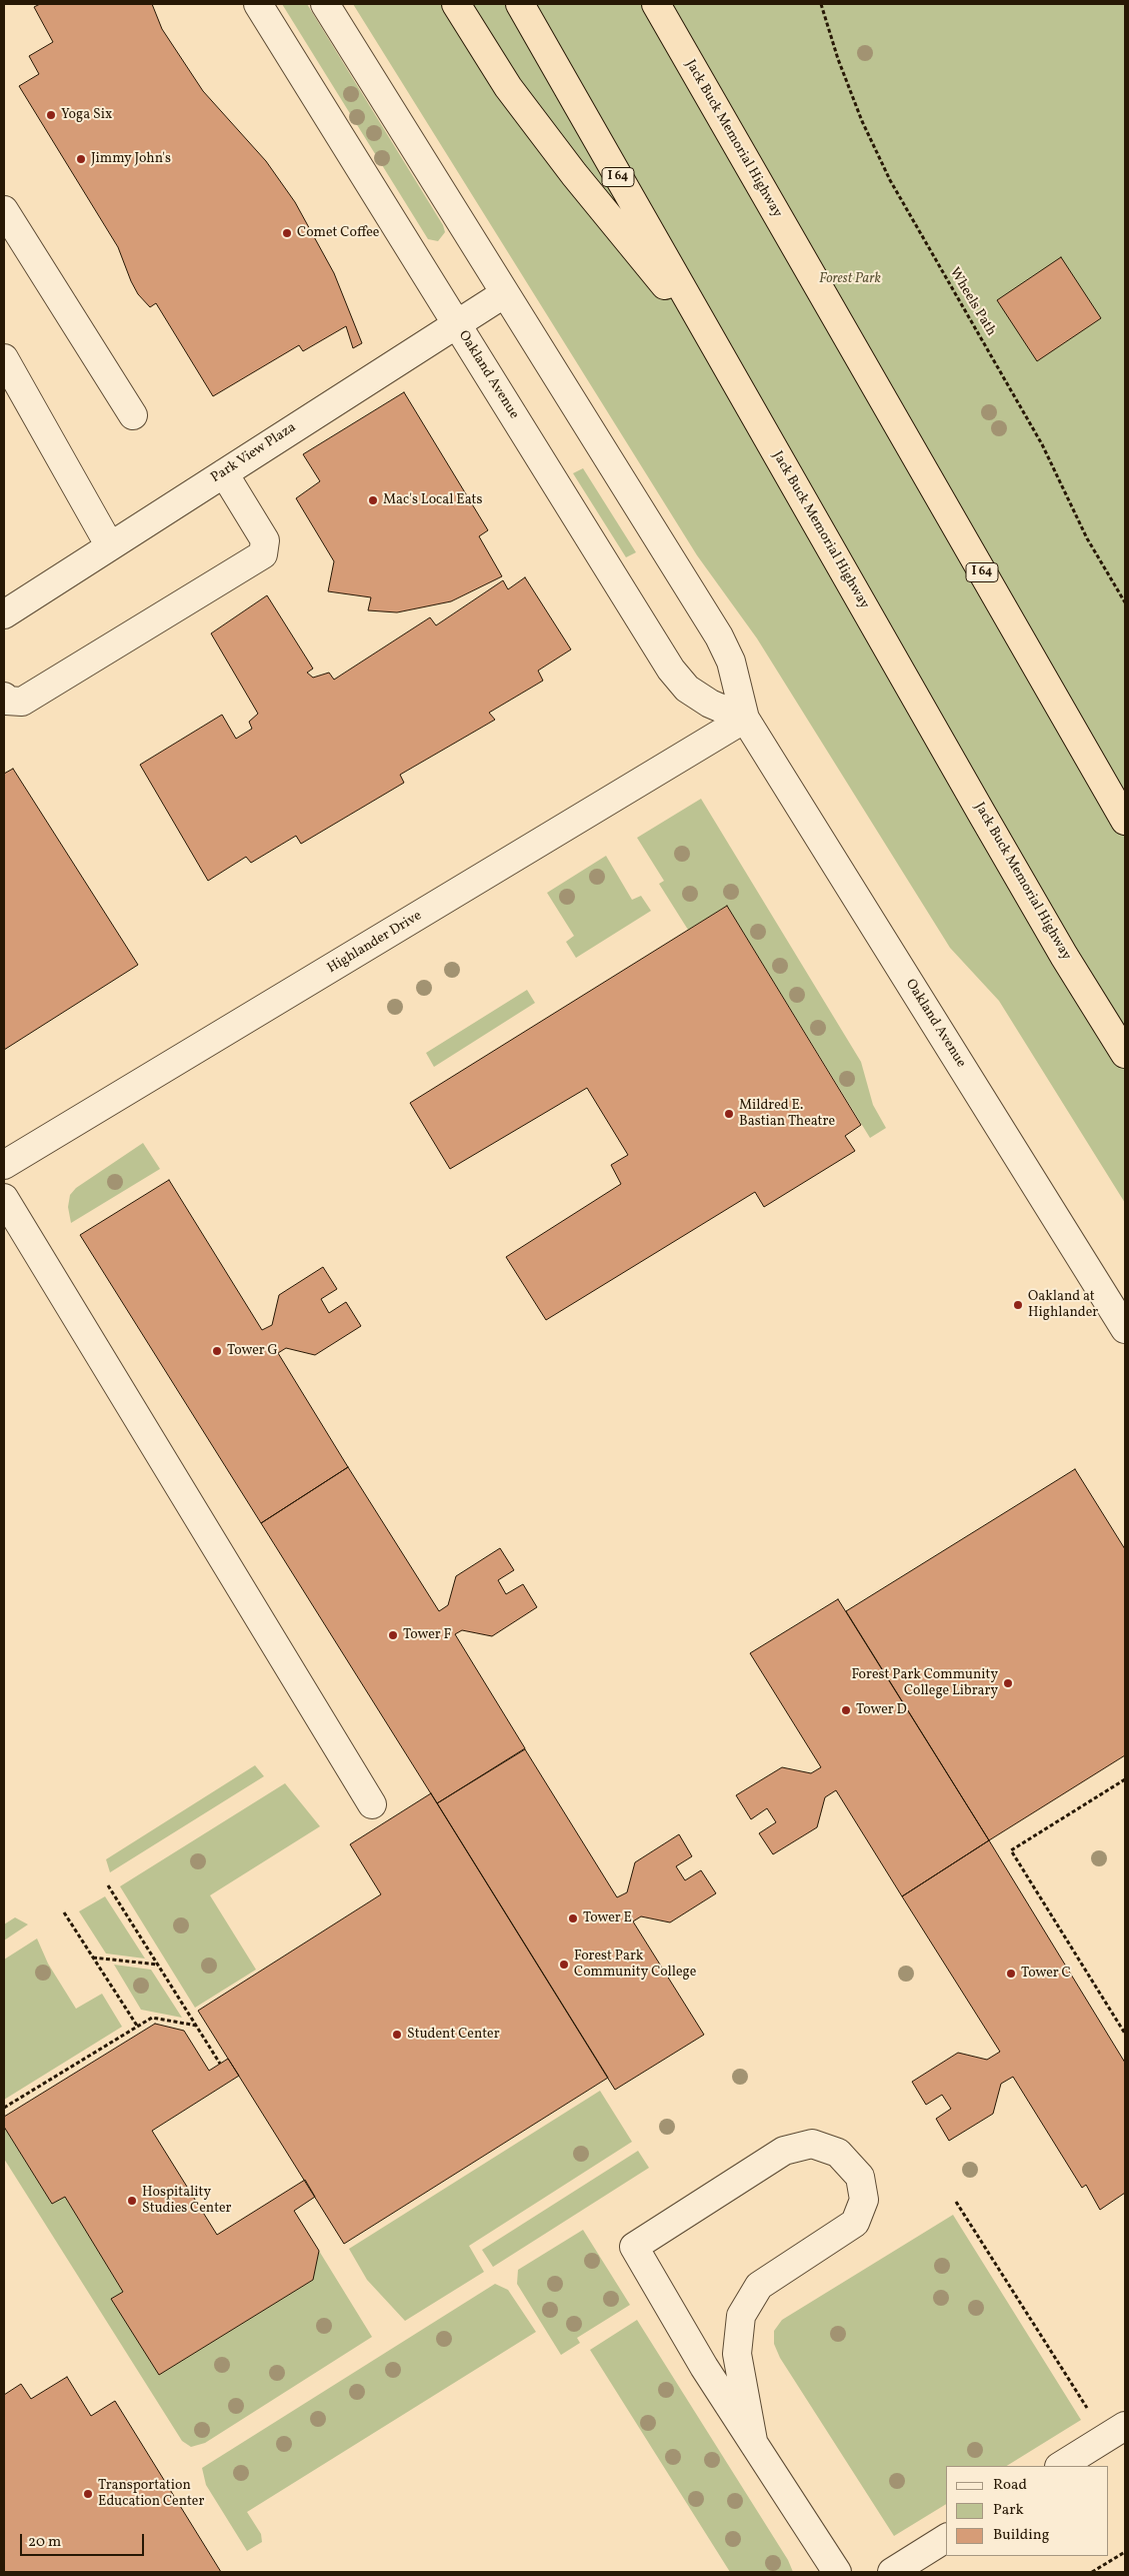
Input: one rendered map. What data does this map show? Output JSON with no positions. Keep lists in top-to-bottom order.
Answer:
{
  "streets": {
    "highway": ["Jack Buck Memorial Highway", "I 64"],
    "street": ["Oakland Avenue", "Park View Plaza", "Highlander Drive"],
    "path": ["Wheels Path"]
  },
  "crossings": [
    ["Oakland Avenue", "Park View Plaza"],
    ["Oakland Avenue", "Highlander Drive"]
  ],
  "parks": ["Forest Park"],
  "places": [
    "Yoga Six",
    "Jimmy John's",
    "Comet Coffee",
    "Mac's Local Eats",
    "Mildred E. Bastian Theatre",
    "Oakland at Highlander",
    "Tower G",
    "Tower F",
    "Forest Park Community College Library",
    "Tower D",
    "Tower E",
    "Forest Park Community College",
    "Tower C",
    "Student Center",
    "Hospitality Studies Center",
    "Transportation Education Center"
  ],
  "legend": ["Road", "Park", "Building"],
  "scale_bar": "20 m"
}
